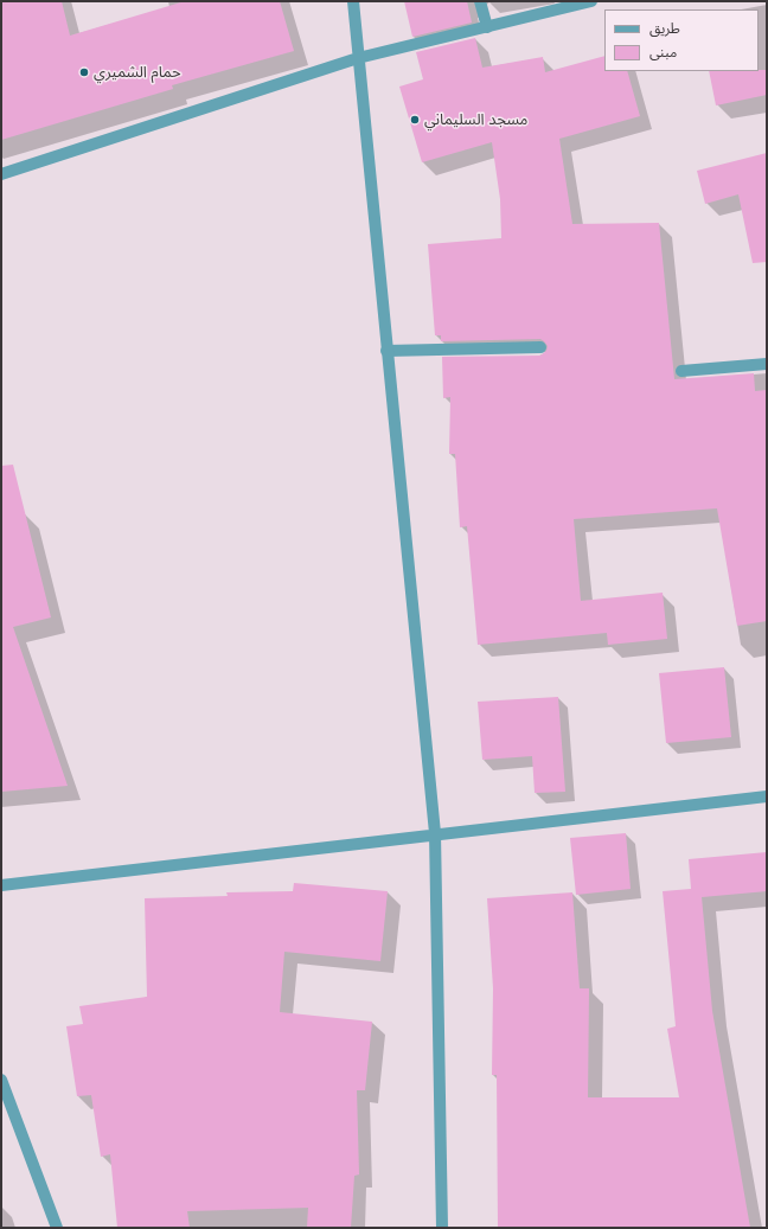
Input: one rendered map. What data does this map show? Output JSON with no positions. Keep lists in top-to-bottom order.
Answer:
{
  "places": ["حمام الشميري", "مسجد السليماني"],
  "legend": ["طريق", "مبنى"]
}
